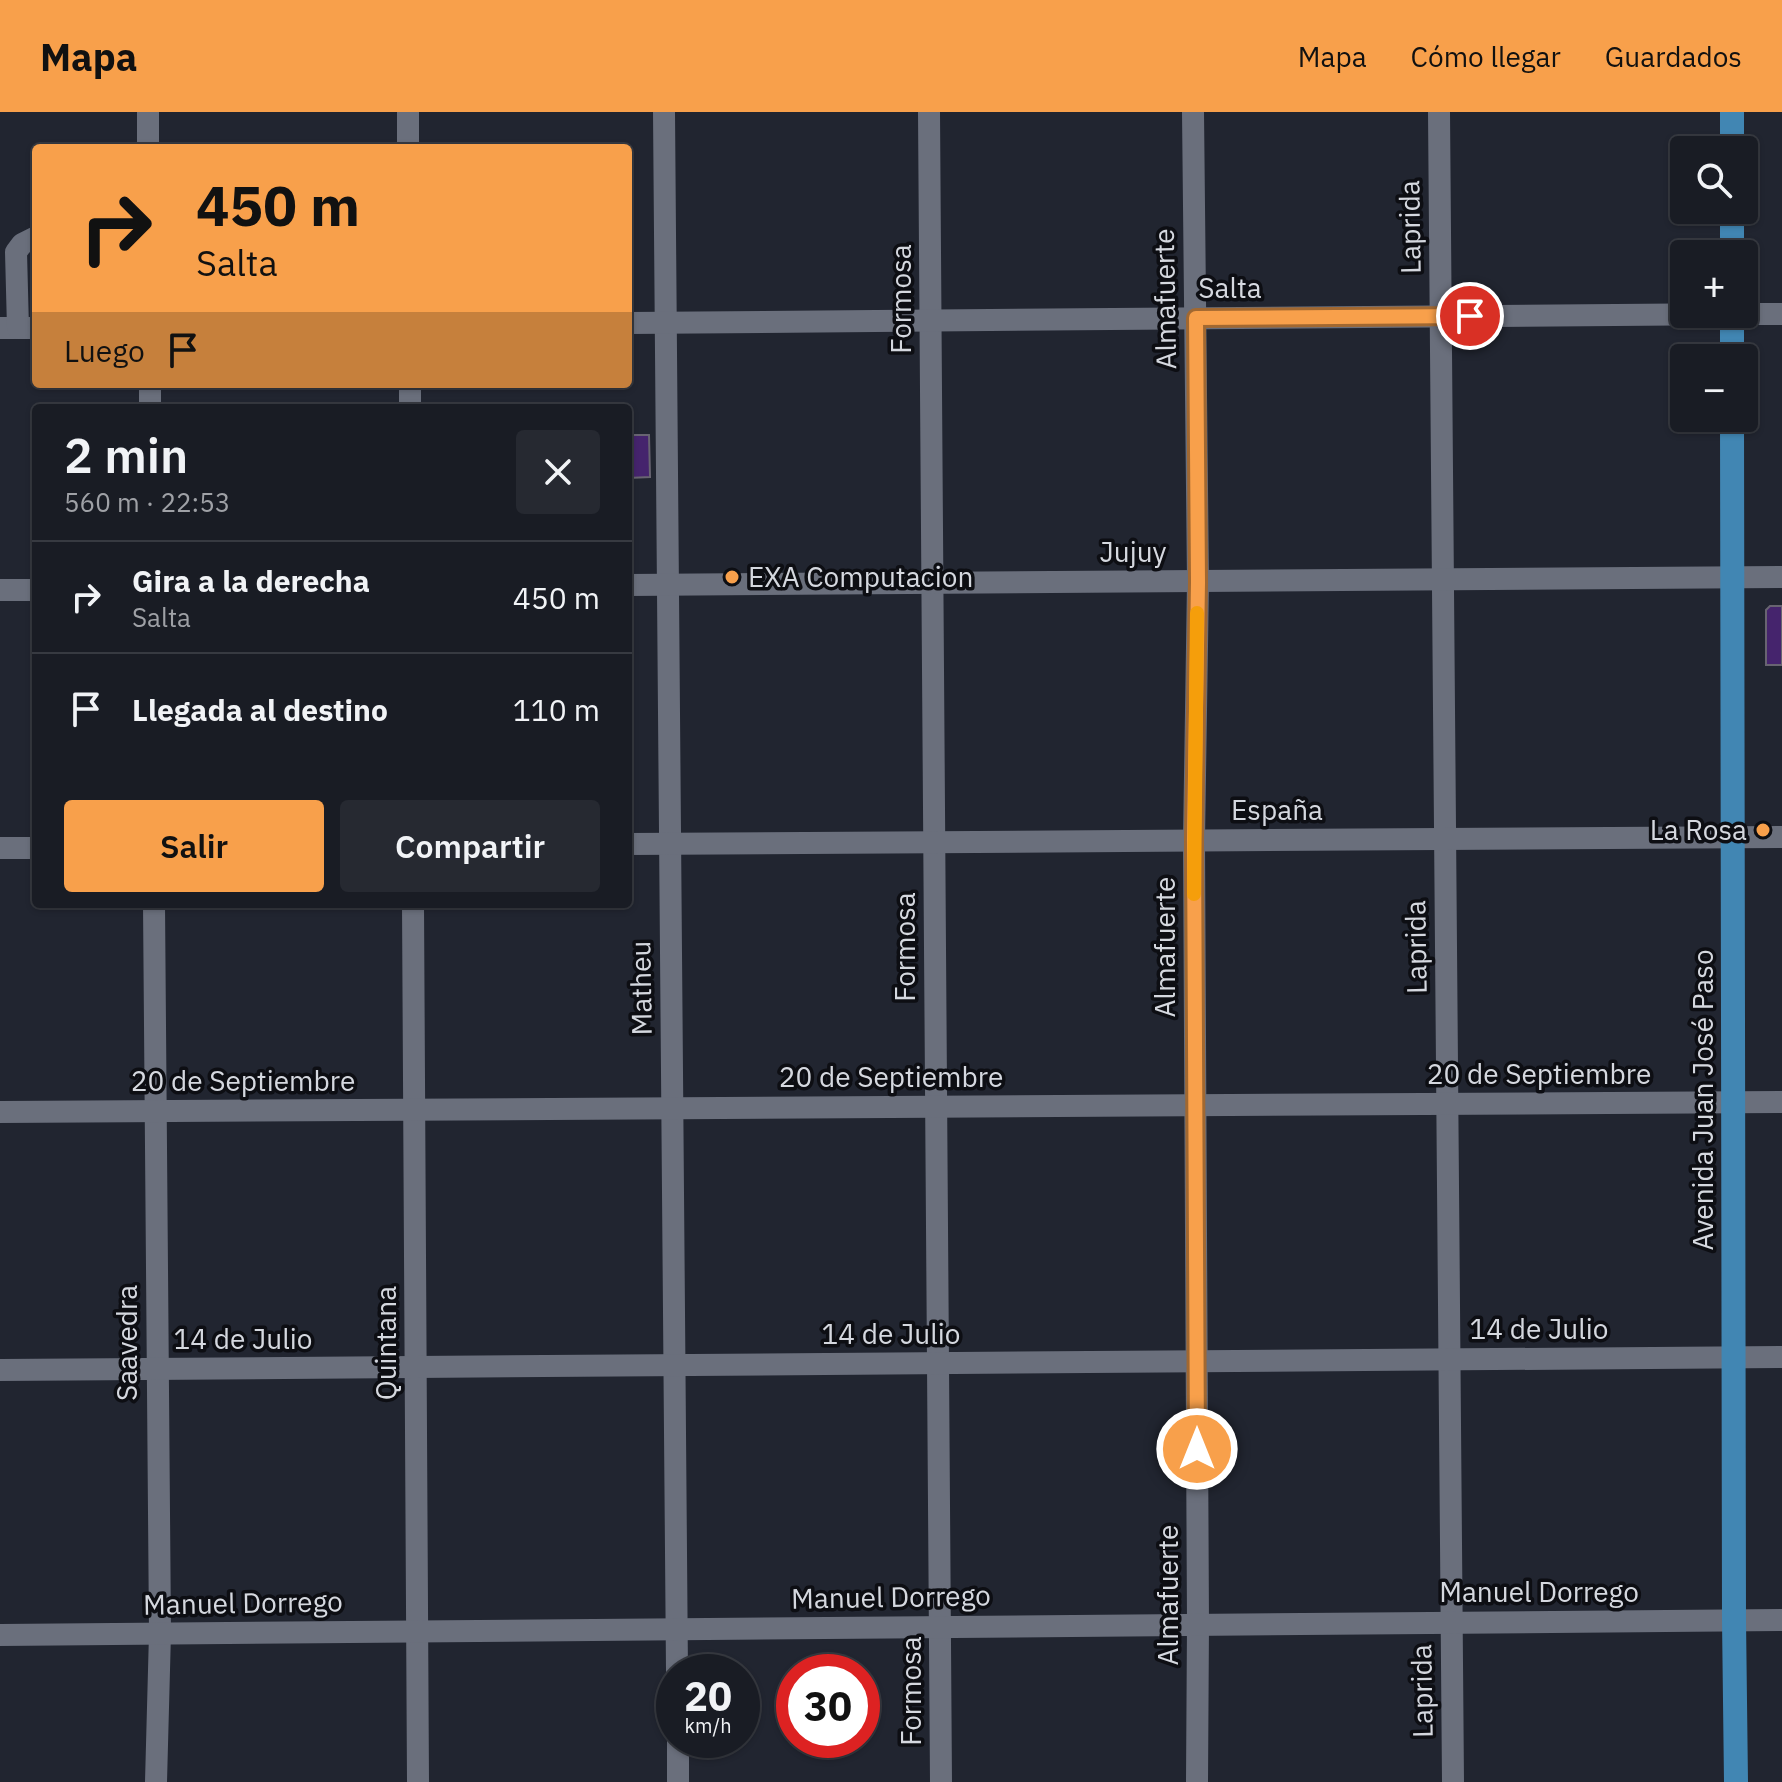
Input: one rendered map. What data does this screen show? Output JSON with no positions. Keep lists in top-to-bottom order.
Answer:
{
  "streets": {
    "main road": ["Avenida Juan José Paso"],
    "street": [
      "Laprida",
      "Salta",
      "Formosa",
      "Almafuerte",
      "Jujuy",
      "España",
      "Matheu",
      "20 de Septiembre",
      "14 de Julio",
      "Saavedra",
      "Quintana",
      "Manuel Dorrego"
    ]
  },
  "crossings": [
    ["Laprida", "Salta"],
    ["Laprida", "Jujuy"],
    ["Laprida", "España"],
    ["Laprida", "20 de Septiembre"],
    ["Laprida", "14 de Julio"],
    ["Laprida", "Manuel Dorrego"],
    ["Salta", "Formosa"],
    ["Salta", "Almafuerte"],
    ["Salta", "Matheu"],
    ["Formosa", "Jujuy"],
    ["Formosa", "España"],
    ["Formosa", "20 de Septiembre"],
    ["Formosa", "14 de Julio"],
    ["Formosa", "Manuel Dorrego"],
    ["Almafuerte", "Jujuy"],
    ["Almafuerte", "España"],
    ["Almafuerte", "20 de Septiembre"],
    ["Almafuerte", "14 de Julio"],
    ["Almafuerte", "Manuel Dorrego"],
    ["Jujuy", "Matheu"],
    ["Jujuy", "Avenida Juan José Paso"],
    ["España", "Matheu"],
    ["España", "Avenida Juan José Paso"],
    ["Matheu", "20 de Septiembre"],
    ["Matheu", "14 de Julio"],
    ["Matheu", "Manuel Dorrego"],
    ["20 de Septiembre", "Avenida Juan José Paso"],
    ["20 de Septiembre", "Saavedra"],
    ["20 de Septiembre", "Quintana"],
    ["Avenida Juan José Paso", "14 de Julio"],
    ["Avenida Juan José Paso", "Manuel Dorrego"],
    ["14 de Julio", "Saavedra"],
    ["14 de Julio", "Quintana"],
    ["Saavedra", "Manuel Dorrego"],
    ["Quintana", "Manuel Dorrego"]
  ],
  "places": ["EXA Computacion", "La Rosa"],
  "page": {
    "header": "Mapa",
    "nav": ["Mapa", "Cómo llegar", "Guardados"],
    "map_buttons": ["+", "−"],
    "turn": ["450 m", "Salta"],
    "then": "Luego",
    "heading": ["2 min", "560 m · 22:53"],
    "list": [
      {
        "name": "Gira a la derecha",
        "note": "Salta",
        "value": "450 m"
      },
      {
        "name": "Llegada al destino",
        "value": "110 m"
      }
    ],
    "buttons": ["Salir", "Compartir"],
    "speed": "20 km/h",
    "limit": "30"
  }
}
